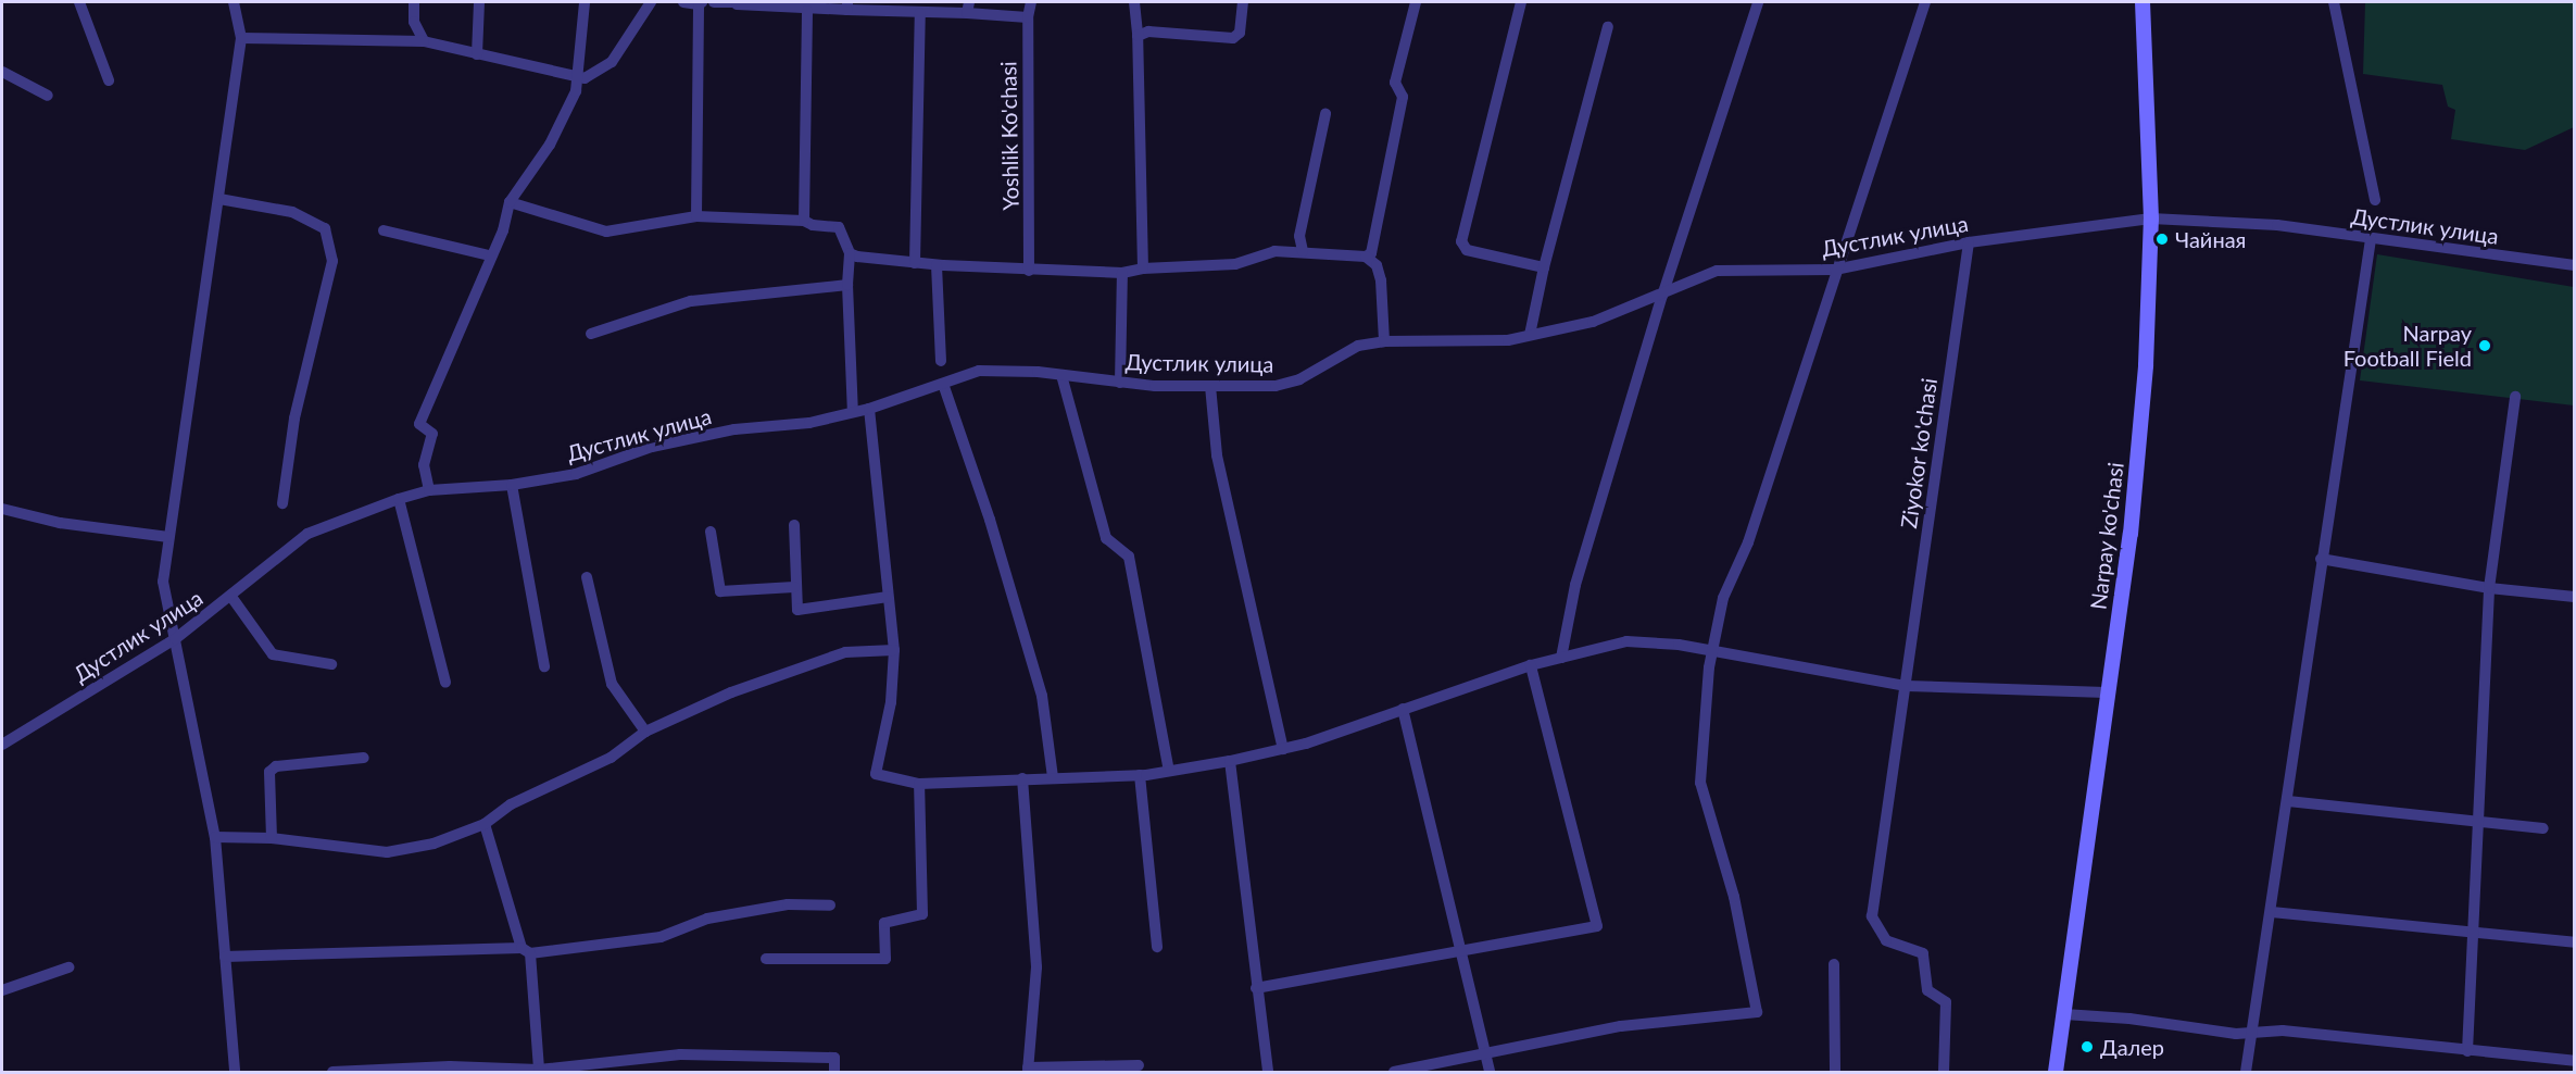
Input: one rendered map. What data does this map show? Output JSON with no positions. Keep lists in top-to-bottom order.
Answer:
{
  "streets": {
    "main road": ["Narpay ko'chasi"],
    "street": ["Yoshlik Ko'chasi", "Дустлик улица", "Ziyokor ko'chasi"]
  },
  "crossings": [
    ["Дустлик улица", "Ziyokor ko'chasi"],
    ["Дустлик улица", "Narpay ko'chasi"]
  ],
  "places": ["Чайная", "Narpay Football Field", "Далер"]
}
